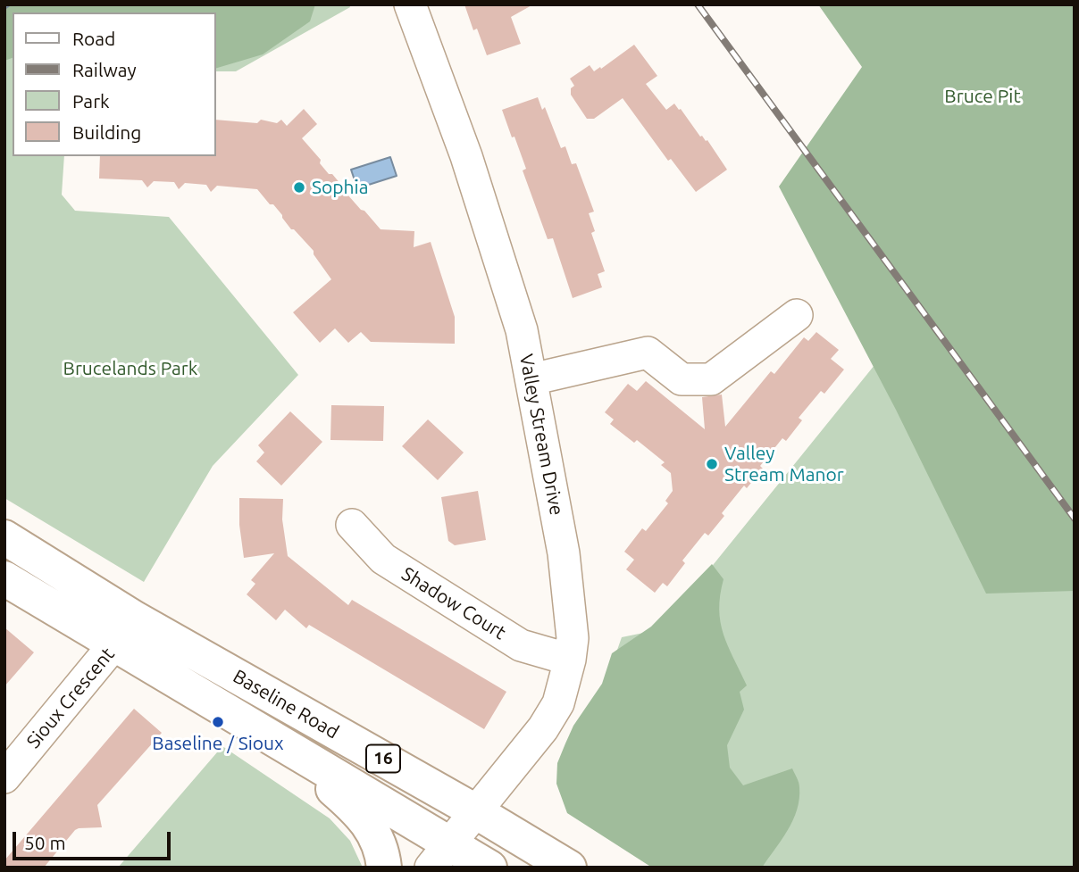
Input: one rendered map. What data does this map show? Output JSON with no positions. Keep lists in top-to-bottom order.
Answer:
{
  "streets": {
    "main road": ["Baseline Road", "16"],
    "street": ["Valley Stream Drive", "Shadow Court", "Sioux Crescent"]
  },
  "crossings": [
    ["Valley Stream Drive", "Shadow Court"],
    ["Valley Stream Drive", "Baseline Road"],
    ["Sioux Crescent", "Baseline Road"]
  ],
  "parks": ["Bruce Pit", "Brucelands Park"],
  "places": ["Sophia", "Valley Stream Manor", "Baseline / Sioux"],
  "legend": [
    "Road",
    "Railway",
    "Park",
    "Building"
  ],
  "scale_bar": "50 m"
}
